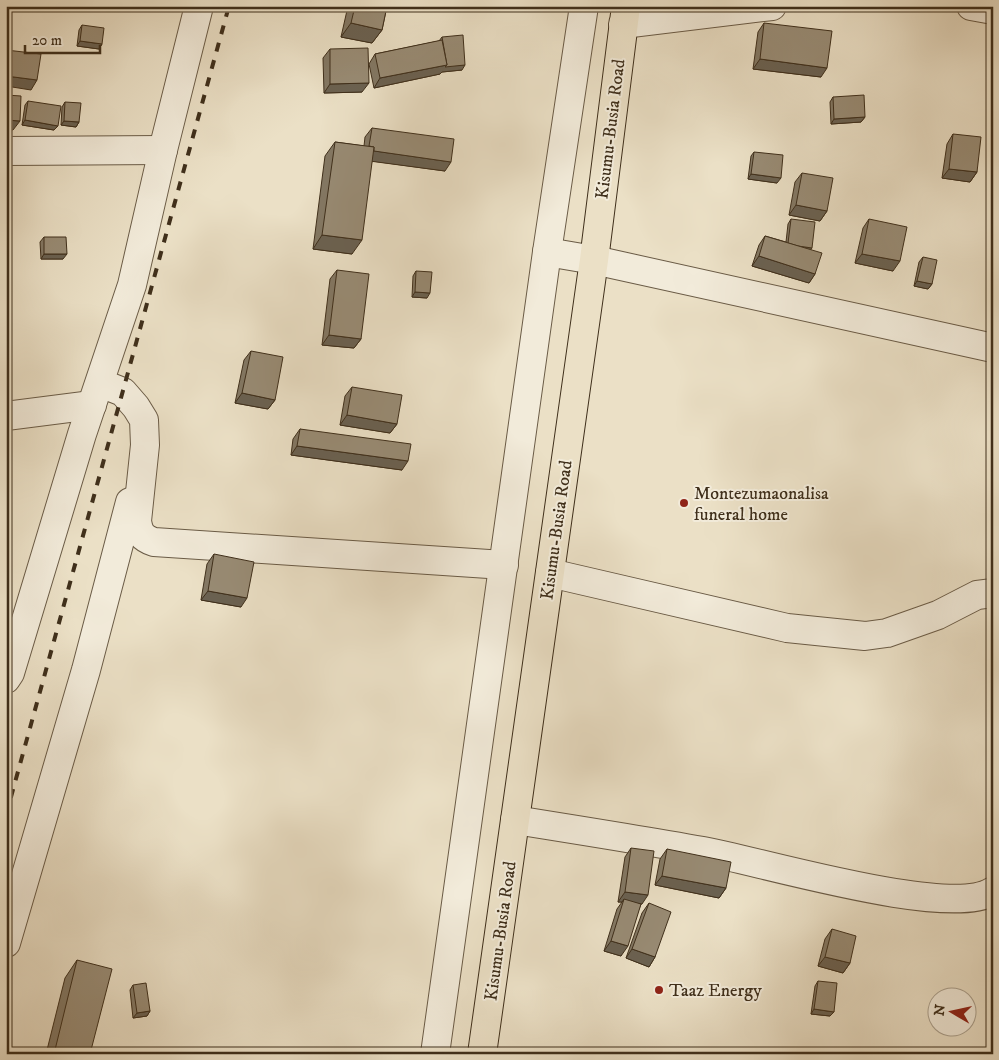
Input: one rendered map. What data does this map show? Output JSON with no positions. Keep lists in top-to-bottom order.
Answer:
{
  "streets": {
    "highway": ["Kisumu-Busia Road"]
  },
  "places": ["Montezumaonalisa funeral home", "Taaz Energy"],
  "scale_bar": "20 m",
  "north": "left"
}
